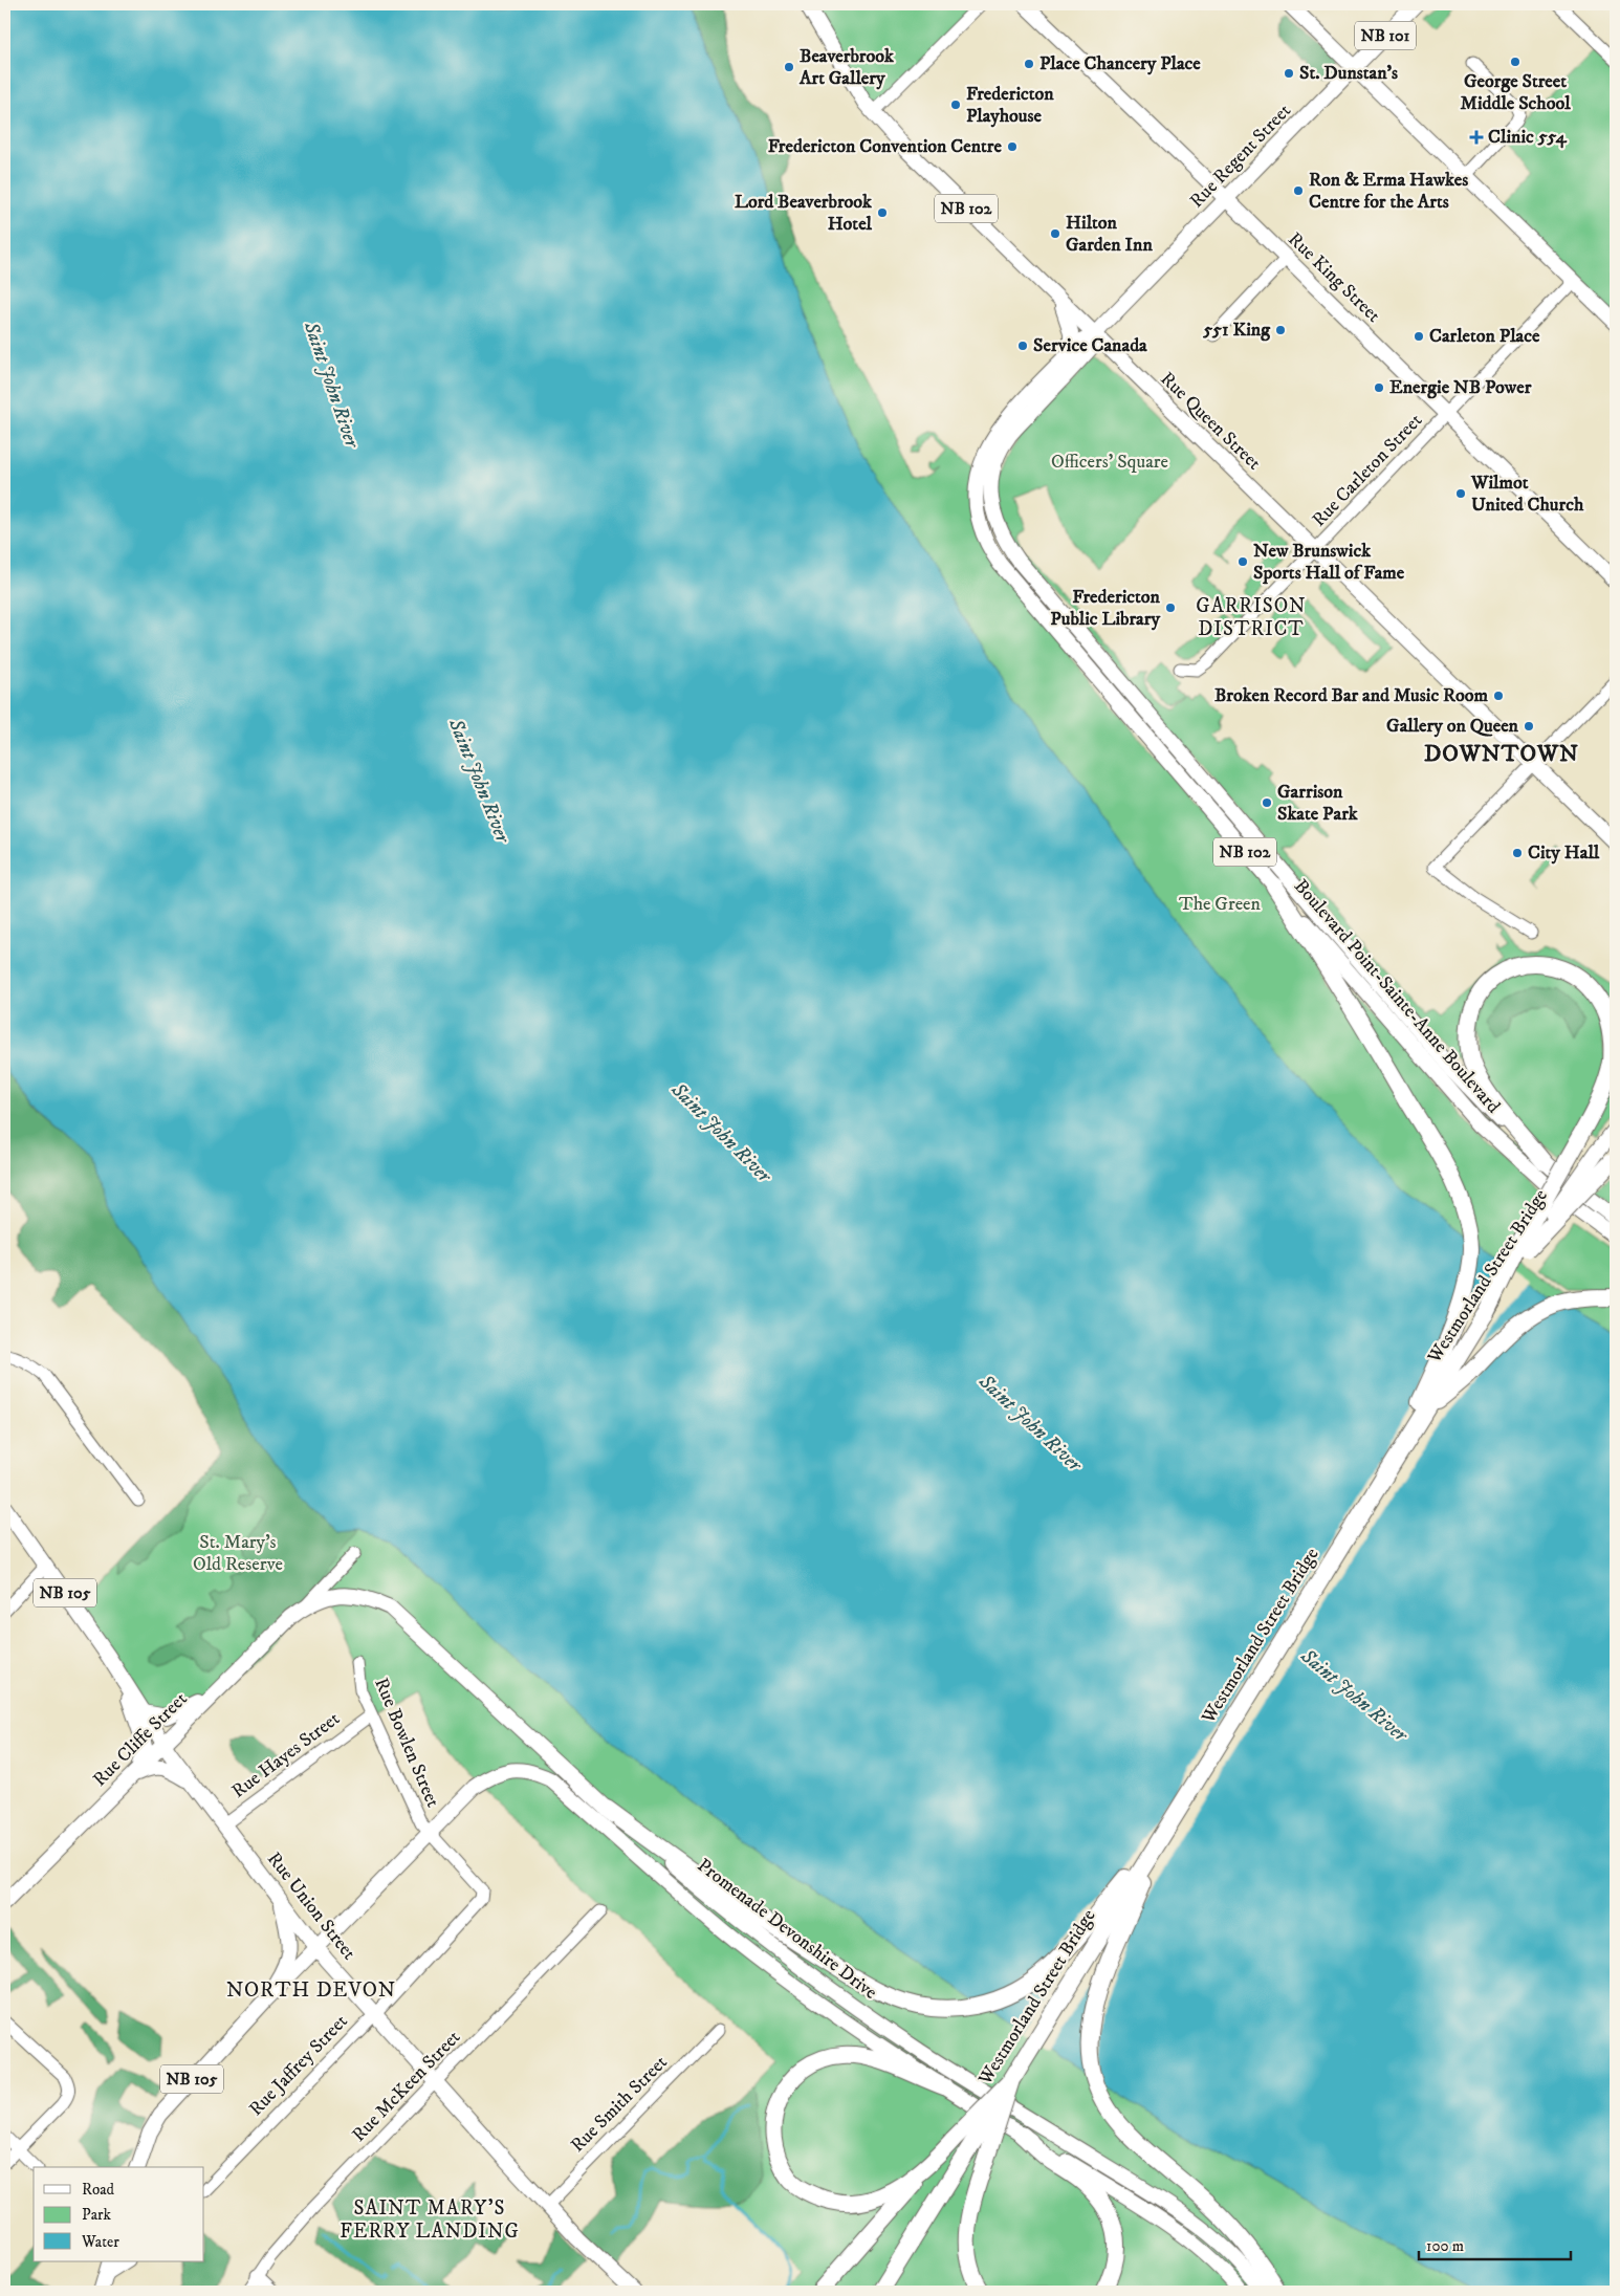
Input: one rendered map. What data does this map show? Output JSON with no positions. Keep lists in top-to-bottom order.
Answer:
{
  "streets": {
    "highway": ["Westmorland Street Bridge"],
    "main road": [
      "NB 101",
      "Rue Regent Street",
      "NB 102",
      "Rue King Street",
      "Rue Queen Street",
      "Boulevard Point-Sainte-Anne Boulevard",
      "NB 105",
      "Rue Cliffe Street",
      "Rue Union Street",
      "Promenade Devonshire Drive"
    ],
    "street": [
      "Rue Carleton Street",
      "Rue Bowlen Street",
      "Rue Hayes Street",
      "Rue Jaffrey Street",
      "Rue McKeen Street",
      "Rue Smith Street"
    ]
  },
  "crossings": [
    ["Rue Regent Street", "Rue King Street"],
    ["Rue Regent Street", "Rue Queen Street"],
    ["Rue Regent Street", "Boulevard Point-Sainte-Anne Boulevard"],
    ["Rue King Street", "Rue Carleton Street"],
    ["Rue Queen Street", "Rue Carleton Street"],
    ["Rue Queen Street", "Boulevard Point-Sainte-Anne Boulevard"],
    ["NB 105", "Rue Union Street"],
    ["NB 105", "Promenade Devonshire Drive"],
    ["Rue Cliffe Street", "Rue Union Street"],
    ["Rue Cliffe Street", "Promenade Devonshire Drive"],
    ["Rue Bowlen Street", "Rue Hayes Street"],
    ["Rue Bowlen Street", "Promenade Devonshire Drive"],
    ["Rue Bowlen Street", "Rue Jaffrey Street"],
    ["Rue Hayes Street", "Rue Union Street"],
    ["Rue Union Street", "Promenade Devonshire Drive"],
    ["Rue Union Street", "Rue Jaffrey Street"],
    ["Rue Union Street", "Rue McKeen Street"],
    ["Rue Union Street", "Rue Smith Street"]
  ],
  "districts": [
    "GARRISON DISTRICT",
    "DOWNTOWN",
    "NORTH DEVON",
    "SAINT MARY'S FERRY LANDING"
  ],
  "water": ["Saint John River"],
  "parks": ["Officers' Square", "The Green", "St. Mary's Old Reserve"],
  "places": {
    "other": [
      "George Street Middle School",
      "Place Chancery Place",
      "Beaverbrook Art Gallery",
      "St. Dunstan's",
      "Fredericton Playhouse",
      "Fredericton Convention Centre",
      "Ron & Erma Hawkes Centre for the Arts",
      "Lord Beaverbrook Hotel",
      "Hilton Garden Inn",
      "551 King",
      "Carleton Place",
      "Service Canada",
      "Energie NB Power",
      "Wilmot United Church",
      "New Brunswick Sports Hall of Fame",
      "Fredericton Public Library",
      "Broken Record Bar and Music Room",
      "Gallery on Queen",
      "Garrison Skate Park",
      "City Hall"
    ],
    "health": ["Clinic 554"]
  },
  "legend": ["Road", "Park", "Water"],
  "scale_bar": "100 m"
}
